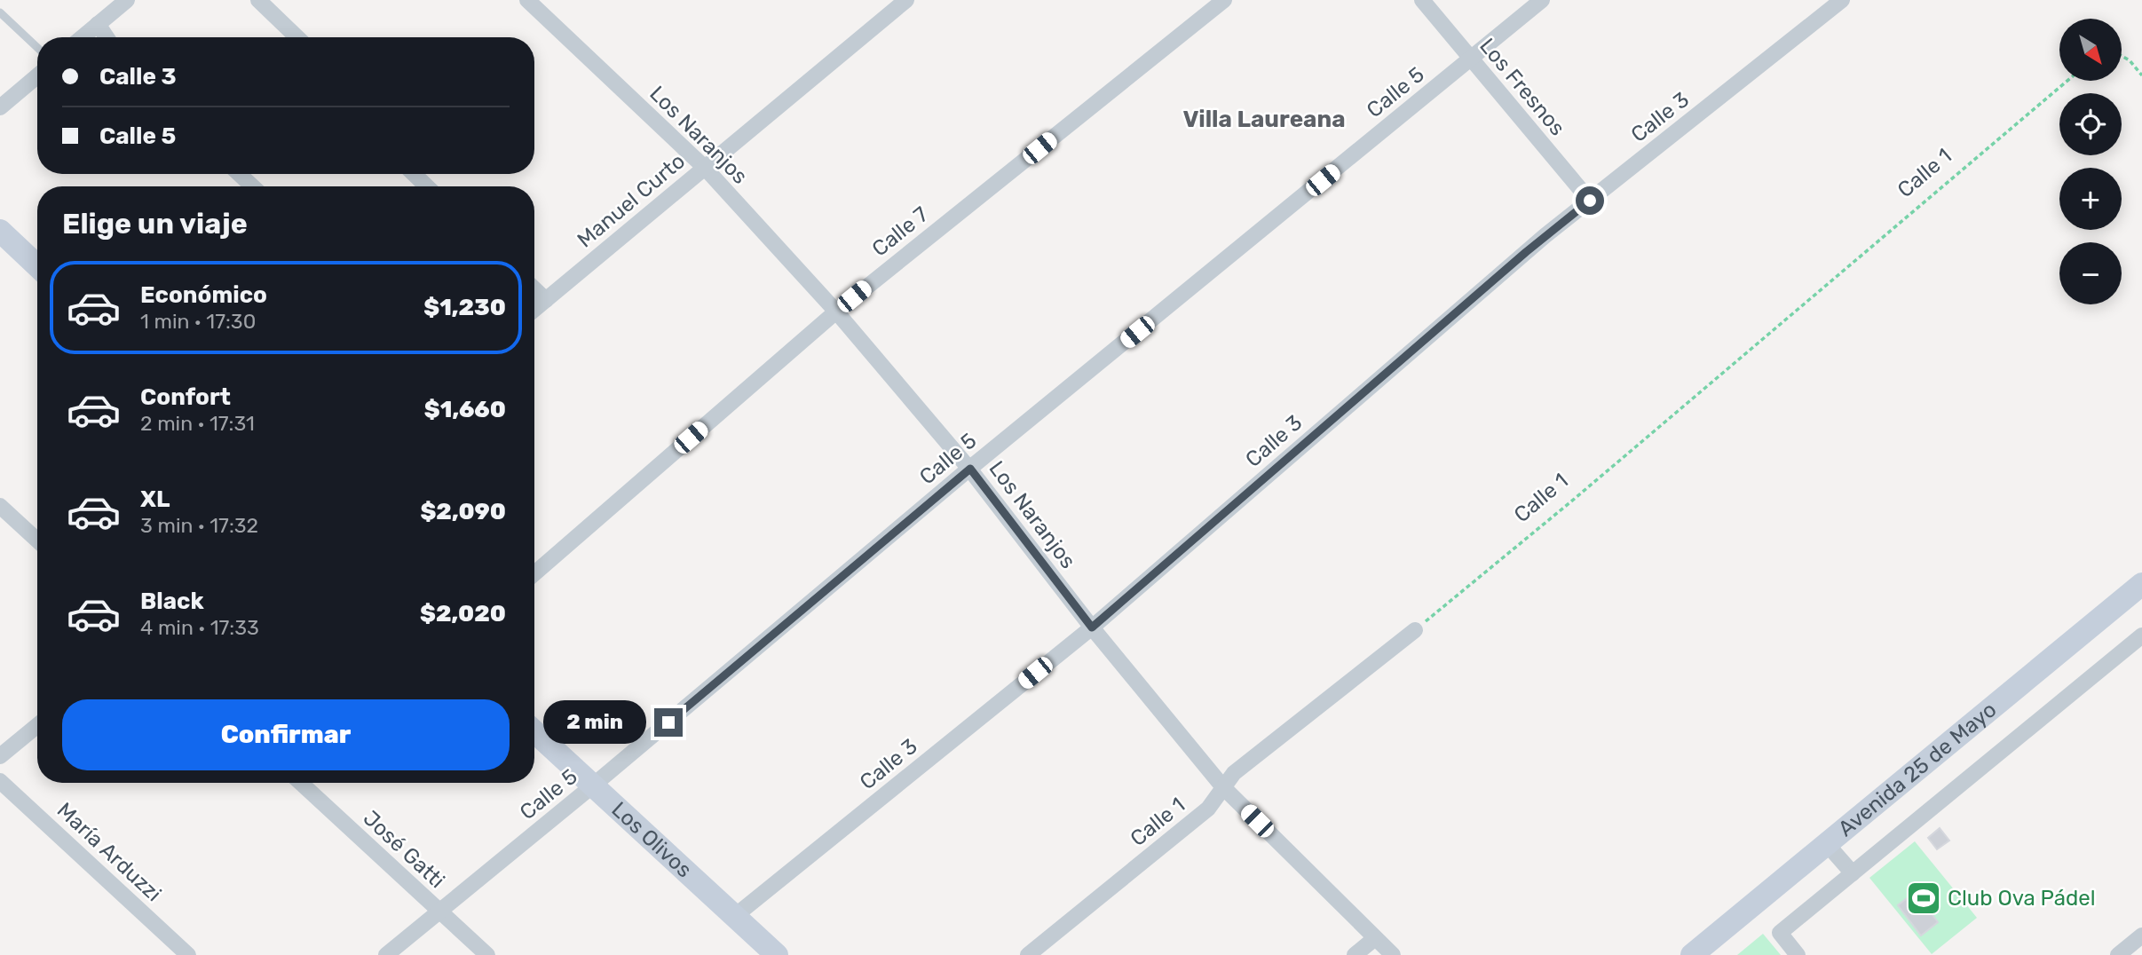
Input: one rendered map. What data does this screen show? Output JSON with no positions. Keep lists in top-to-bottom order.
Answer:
{
  "streets": {
    "main road": ["Avenida 25 de Mayo", "Los Olivos"],
    "street": [
      "Los Fresnos",
      "Calle 5",
      "Calle 3",
      "Los Naranjos",
      "Calle 1",
      "Manuel Curto",
      "Calle 7",
      "José Gatti",
      "María Arduzzi"
    ]
  },
  "crossings": [
    ["Los Fresnos", "Calle 5"],
    ["Los Fresnos", "Calle 3"],
    ["Calle 5", "Los Naranjos"],
    ["Calle 5", "Los Olivos"],
    ["Calle 5", "José Gatti"],
    ["Calle 3", "Los Naranjos"],
    ["Calle 3", "Los Olivos"],
    ["Los Naranjos", "Calle 1"],
    ["Los Naranjos", "Manuel Curto"],
    ["Los Naranjos", "Calle 7"]
  ],
  "districts": ["Villa Laureana"],
  "places": {
    "sports": ["Club Ova Pádel"]
  },
  "north": "bottom right",
  "page": {
    "map_buttons": ["+", "−"],
    "banner": ["Calle 3", "Calle 5"],
    "heading": "Elige un viaje",
    "list": [
      {
        "name": "Económico",
        "note": "1 min · 17:30",
        "value": "$1,230"
      },
      {
        "name": "Confort",
        "note": "2 min · 17:31",
        "value": "$1,660"
      },
      {
        "name": "XL",
        "note": "3 min · 17:32",
        "value": "$2,090"
      },
      {
        "name": "Black",
        "note": "4 min · 17:33",
        "value": "$2,020"
      }
    ],
    "buttons": "Confirmar",
    "bubble": "2 min"
  }
}
